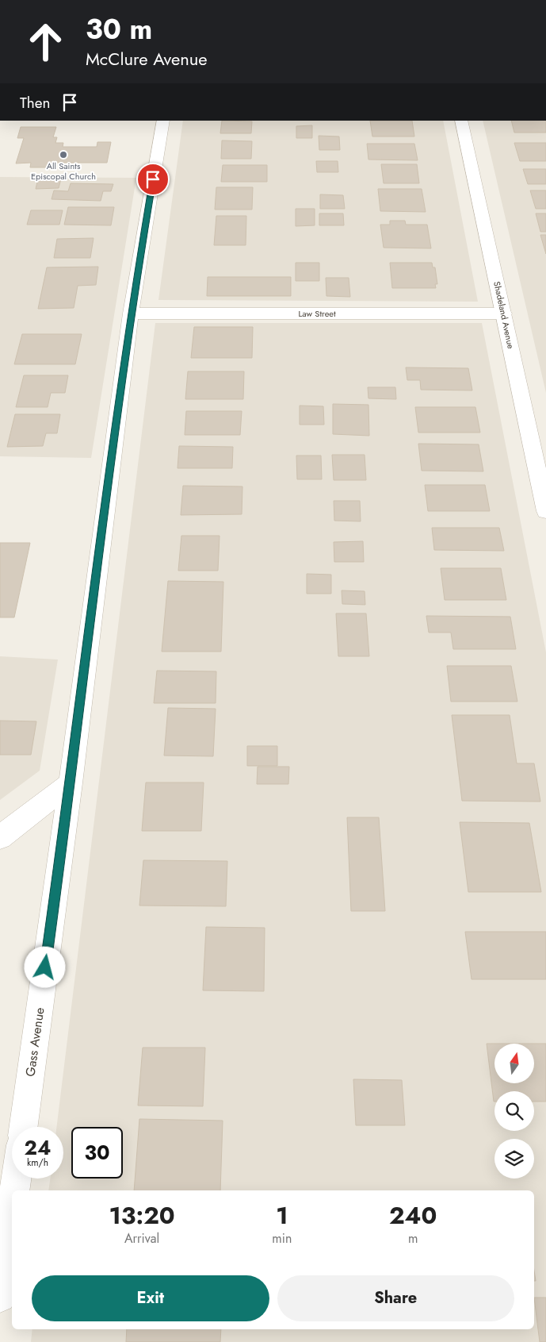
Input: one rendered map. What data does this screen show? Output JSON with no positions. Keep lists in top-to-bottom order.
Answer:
{
  "streets": {
    "street": ["Law Street", "Shadeland Avenue", "Gass Avenue"]
  },
  "crossings": [
    ["Law Street", "Shadeland Avenue"],
    ["Law Street", "Gass Avenue"]
  ],
  "places": ["All Saints Episcopal Church"],
  "north": "top",
  "page": {
    "turn": ["30 m", "McClure Avenue"],
    "then": "Then",
    "speed": "24 km/h",
    "limit": "30",
    "eta": [
      "13:20",
      "Arrival",
      "1",
      "min",
      "240",
      "m"
    ],
    "buttons": ["Exit", "Share"]
  }
}
